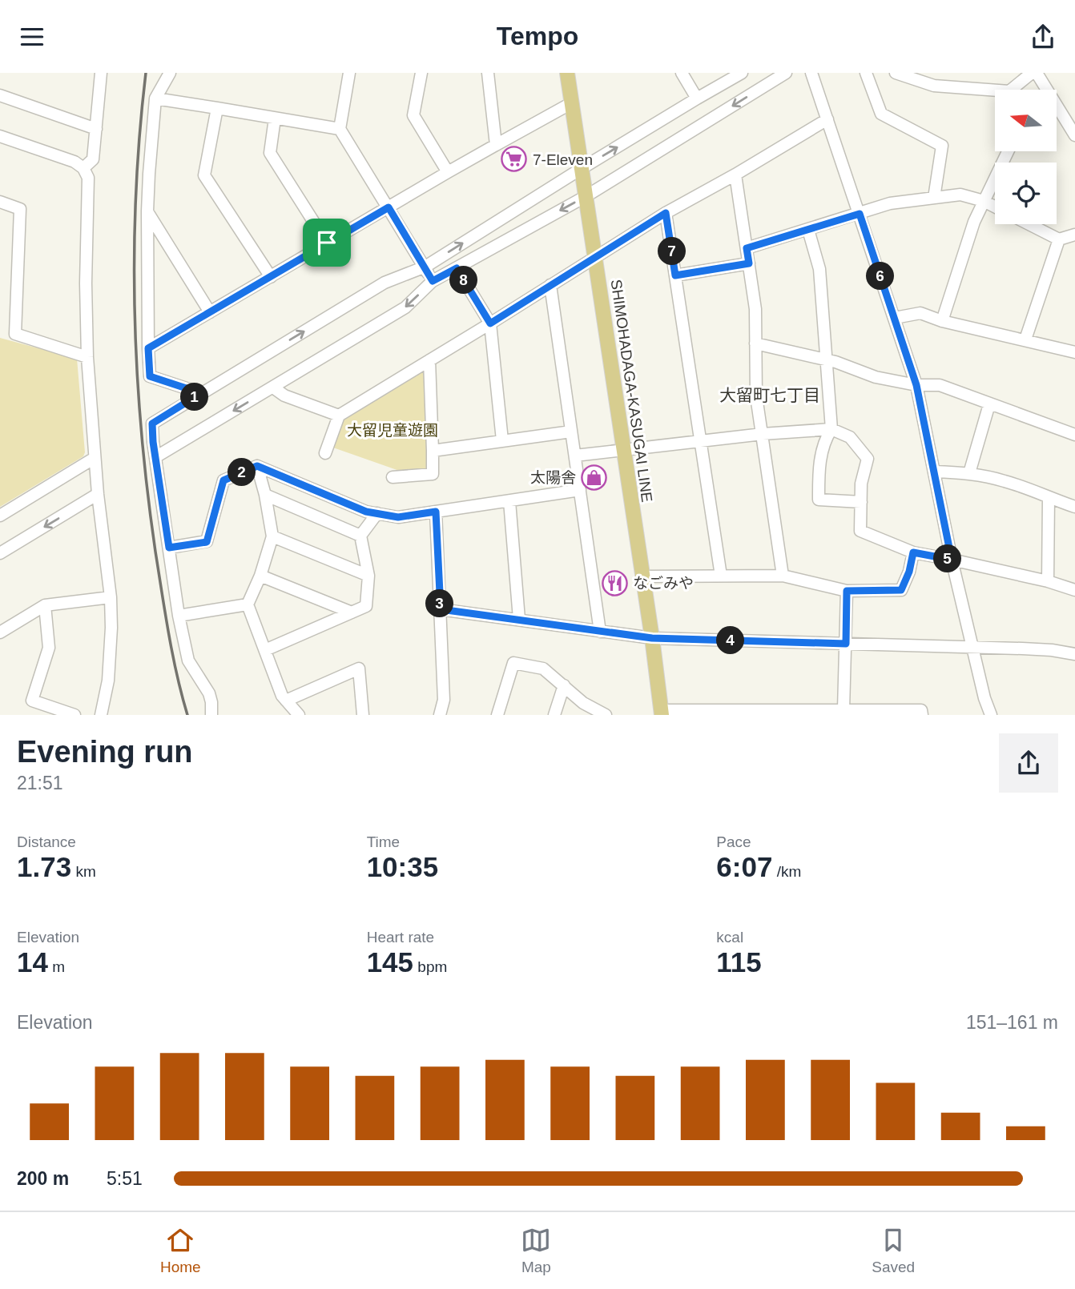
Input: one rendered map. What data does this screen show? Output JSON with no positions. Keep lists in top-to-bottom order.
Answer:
{
  "streets": {
    "main road": ["SHIMOHADAGA-KASUGAI LINE"]
  },
  "districts": ["大留町七丁目"],
  "parks": ["大留児童遊園"],
  "places": {
    "supermarket": ["7-Eleven"],
    "shop": ["太陽舎"],
    "restaurant": ["なごみや"]
  },
  "north": "left",
  "page": {
    "header": "Tempo",
    "pins": [
      "7",
      "6",
      "8",
      "1",
      "2",
      "5",
      "3",
      "4"
    ],
    "heading": ["Evening run", "21:51"],
    "stats": [
      ["Distance", "1.73 km"],
      ["Time", "10:35"],
      ["Pace", "6:07 /km"],
      ["Elevation", "14 m"],
      ["Heart rate", "145 bpm"],
      ["kcal", "115"]
    ],
    "chart": ["Elevation", "151–161 m"],
    "list": [
      {
        "name": "200 m",
        "note": "5:51"
      }
    ],
    "tabs": ["Home", "Map", "Saved"]
  }
}
